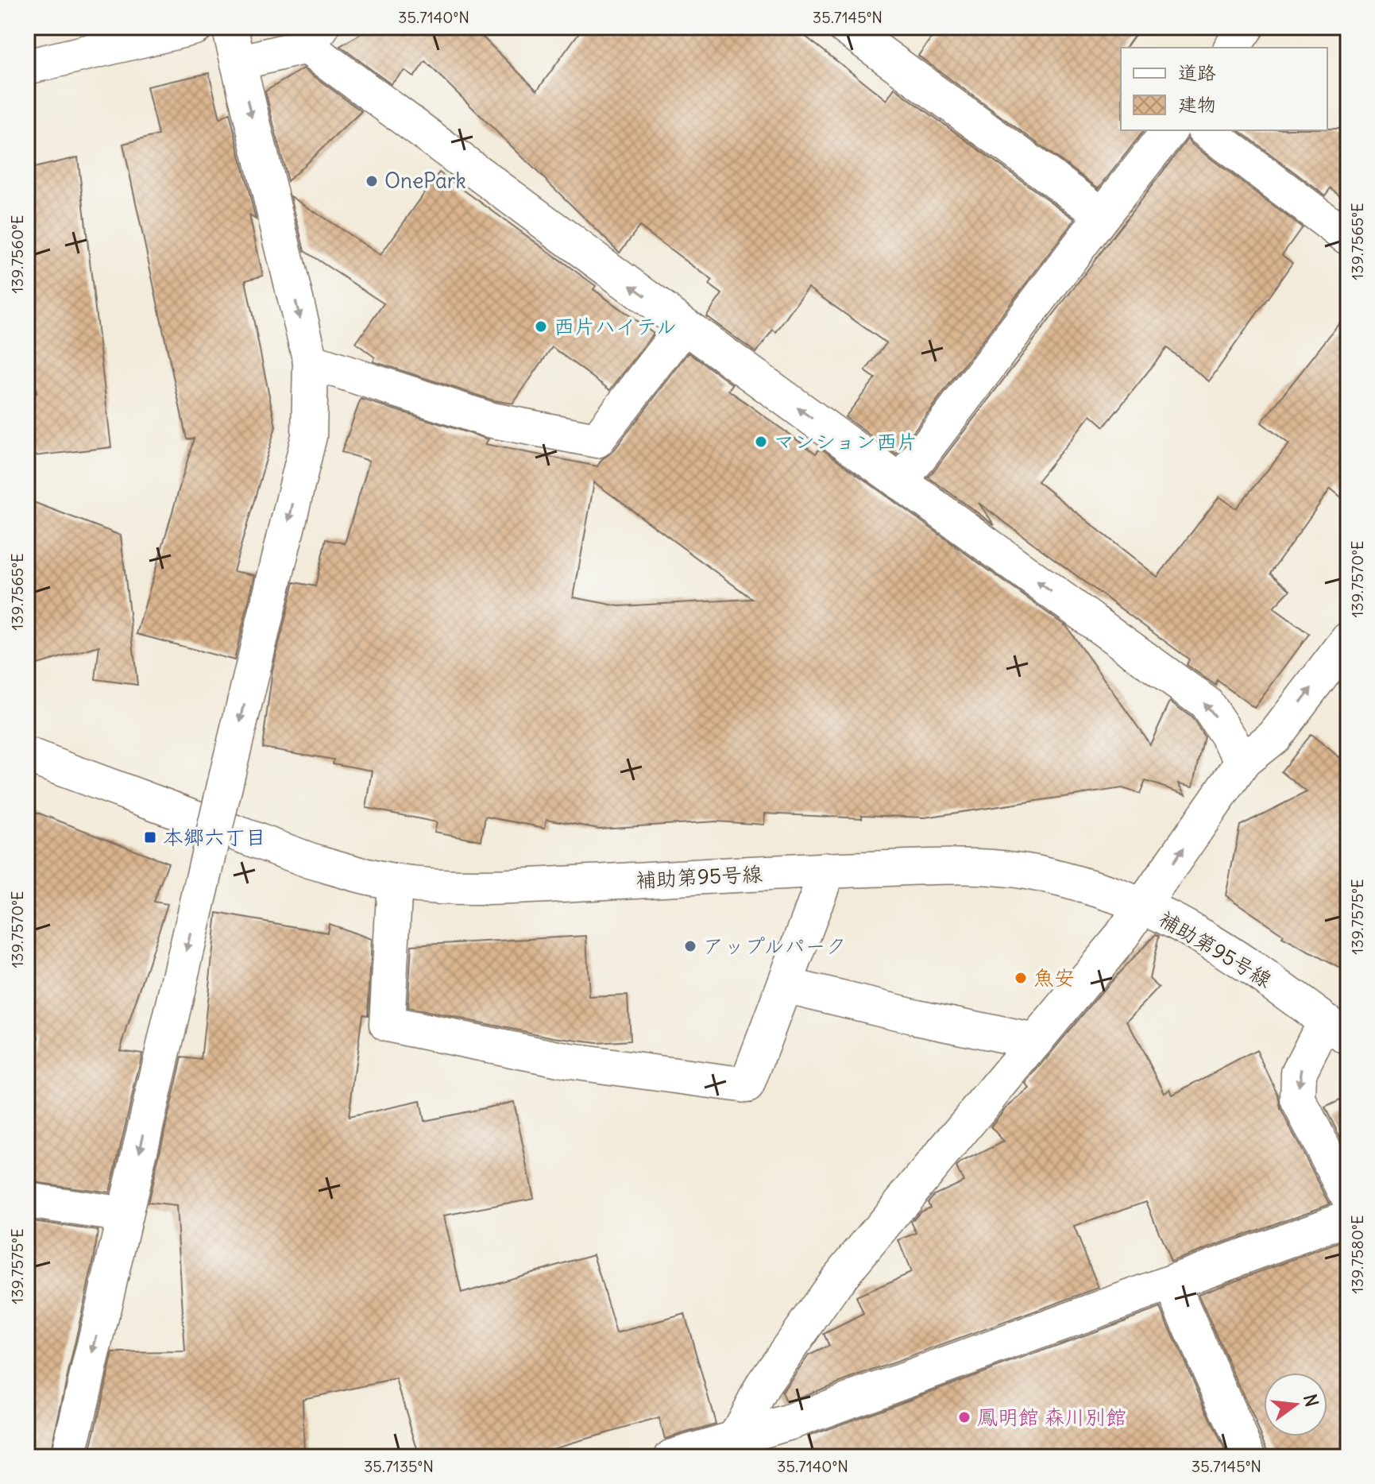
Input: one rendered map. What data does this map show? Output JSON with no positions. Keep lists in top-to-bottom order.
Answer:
{
  "streets": {
    "street": ["補助第95号線"]
  },
  "places": {
    "other": [
      "OnePark",
      "西片ハイテル",
      "マンション西片",
      "アップルパーク",
      "魚安",
      "鳳明館 森川別館"
    ],
    "transit": ["本郷六丁目"]
  },
  "legend": ["道路", "建物"],
  "north": "right",
  "coordinates": [
    "35.7140°N",
    "35.7145°N",
    "139.7565°E",
    "139.7560°E",
    "139.7570°E",
    "139.7575°E",
    "139.7580°E",
    "35.7135°N"
  ]
}
